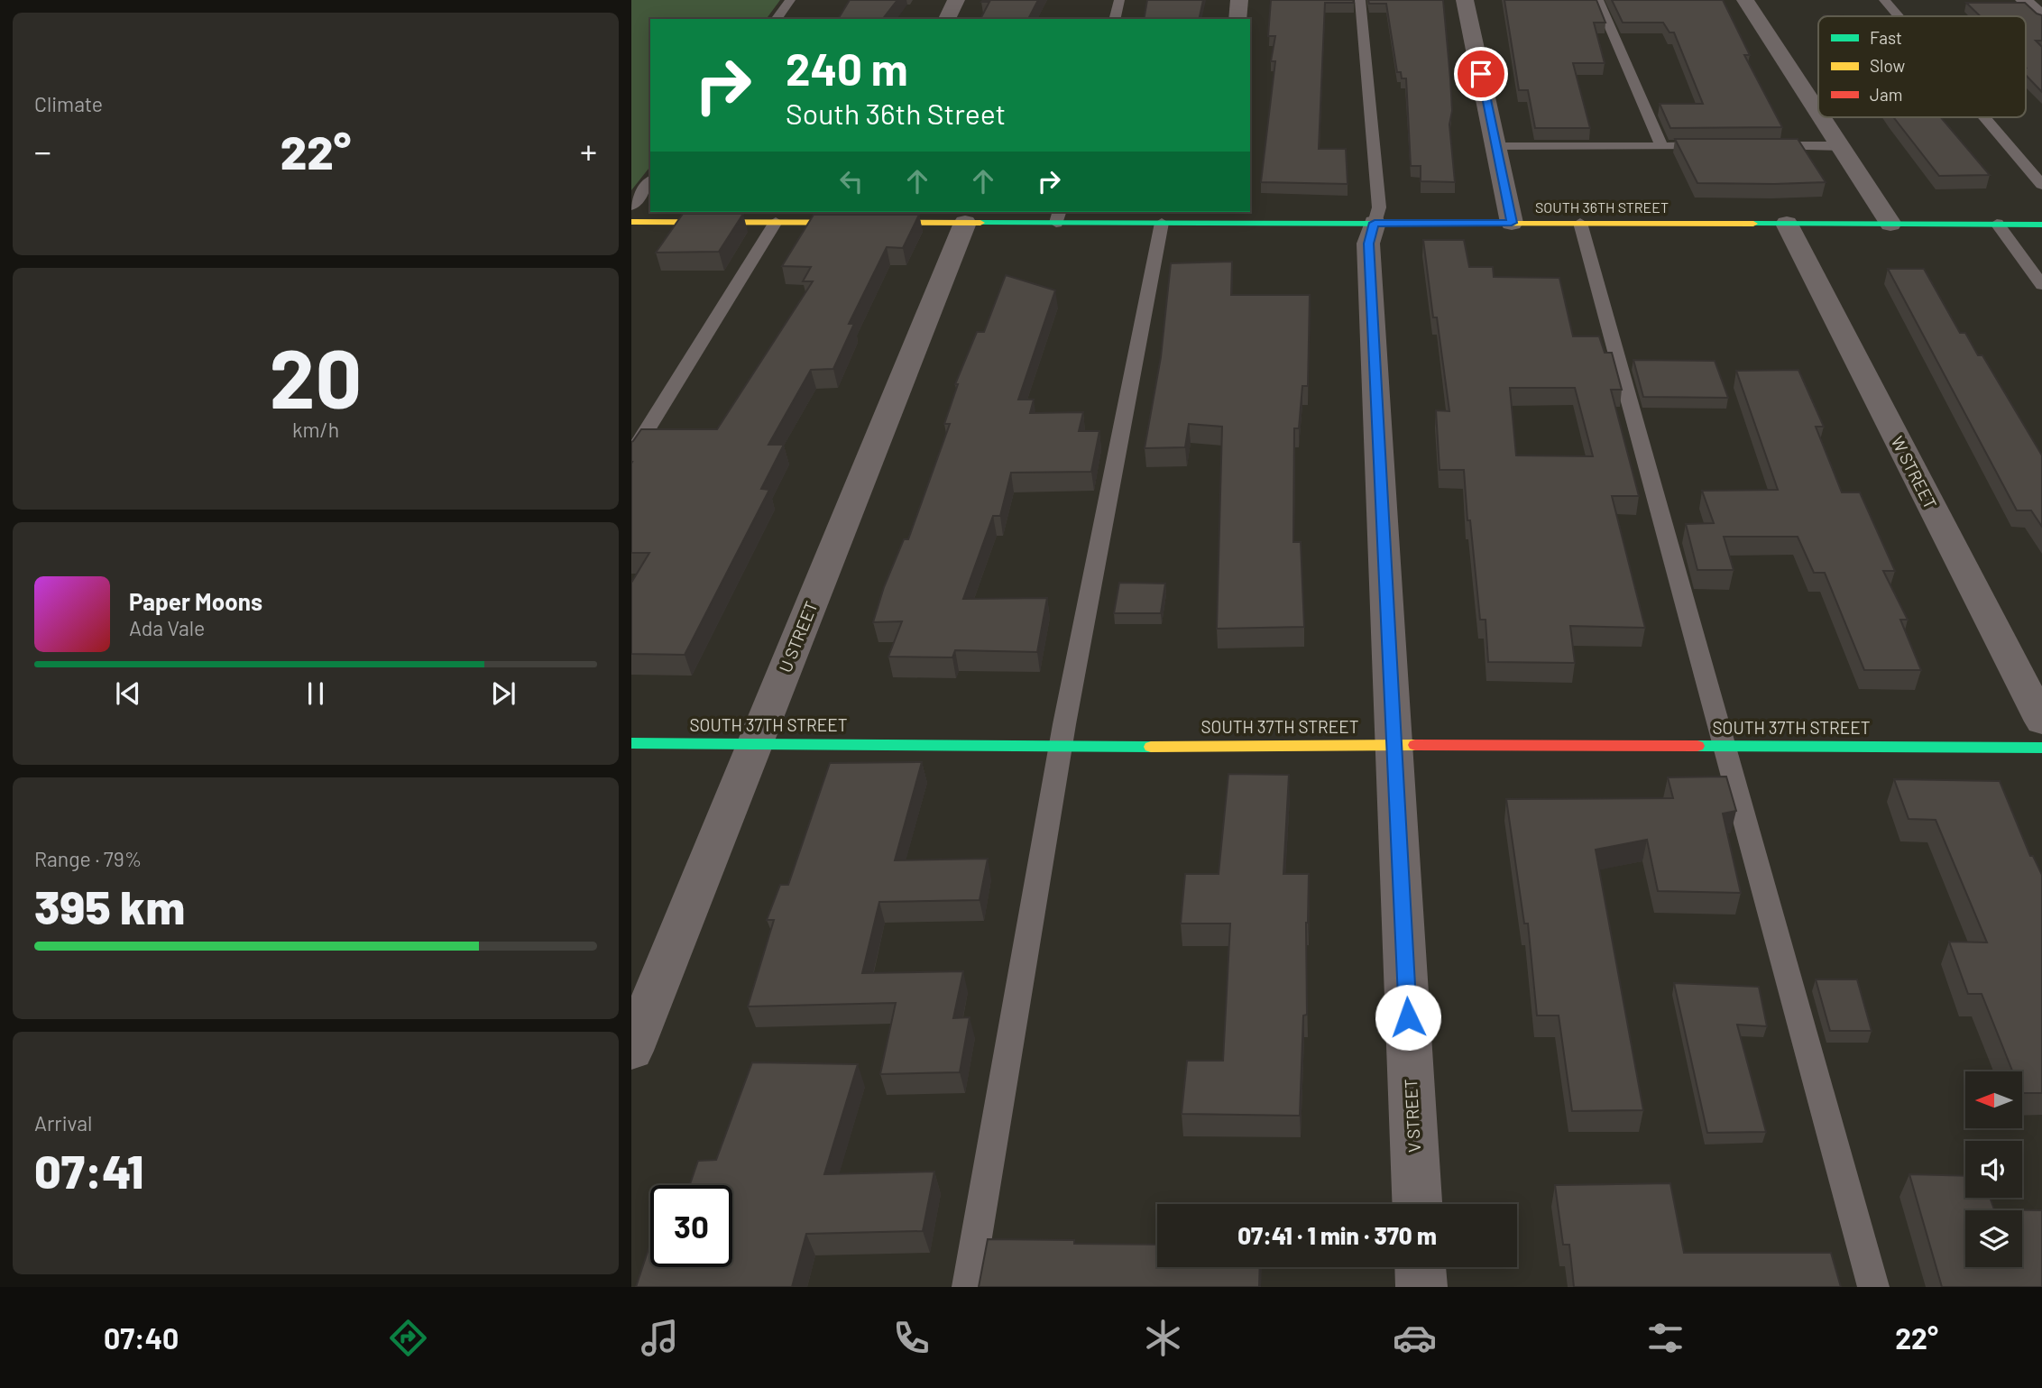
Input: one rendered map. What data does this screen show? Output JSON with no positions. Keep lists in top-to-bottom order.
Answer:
{
  "streets": {
    "main road": ["SOUTH 36TH STREET", "SOUTH 37TH STREET"],
    "street": ["W STREET", "U STREET", "V STREET"]
  },
  "crossings": [
    ["SOUTH 36TH STREET", "W STREET"],
    ["SOUTH 36TH STREET", "U STREET"],
    ["SOUTH 36TH STREET", "V STREET"],
    ["U STREET", "SOUTH 37TH STREET"],
    ["SOUTH 37TH STREET", "V STREET"]
  ],
  "legend": ["Fast", "Slow", "Jam"],
  "north": "left",
  "page": {
    "tile": [
      "Climate",
      ["20", "km/h"],
      ["Range · 79%", "395 km"],
      ["Arrival", "07:41"]
    ],
    "turn": ["240 m", "South 36th Street"],
    "heat": ["−", "22°", "+"],
    "song": ["Paper Moons", "Ada Vale"],
    "limit": "30",
    "trip": "07:41 · 1 min · 370 m",
    "tabs": ["07:40", "22°"]
  }
}
